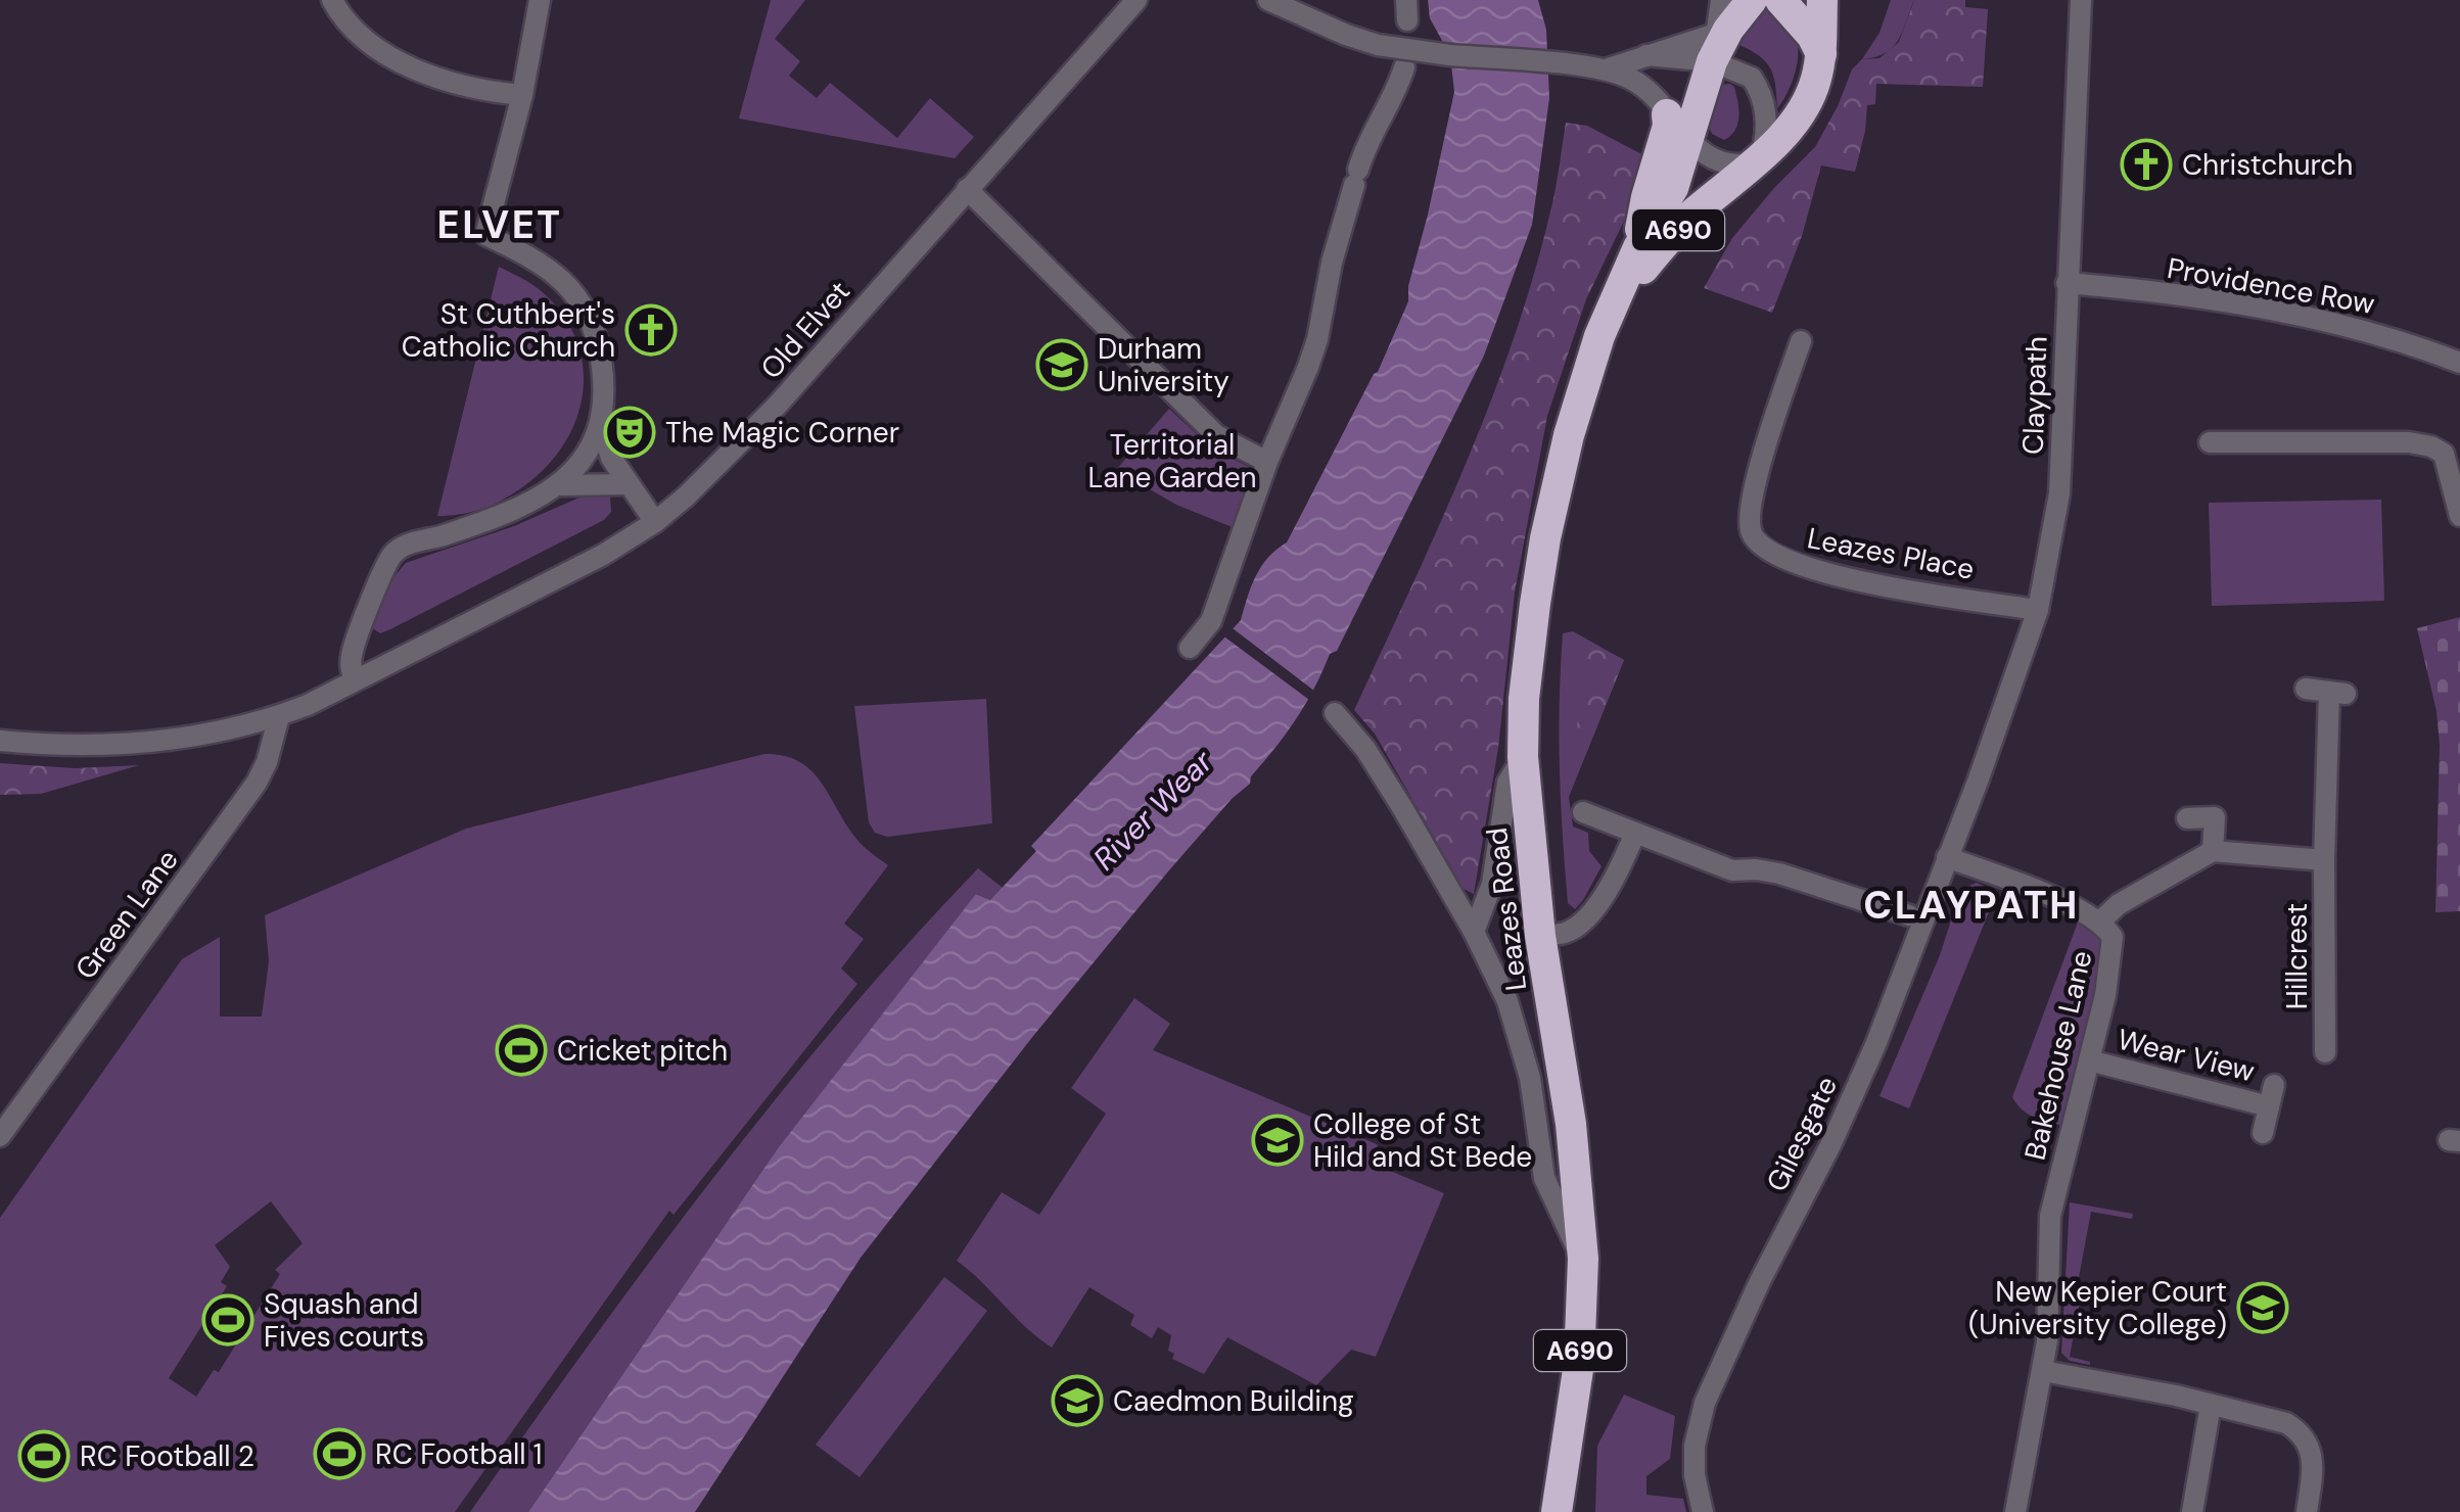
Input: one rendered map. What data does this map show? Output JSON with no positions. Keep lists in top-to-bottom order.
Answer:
{
  "streets": {
    "highway": ["A690", "Leazes Road"],
    "street": [
      "Providence Row",
      "Old Elvet",
      "Claypath",
      "Leazes Place",
      "Green Lane",
      "Hillcrest",
      "Bakehouse Lane",
      "Wear View",
      "Gilesgate"
    ]
  },
  "crossings": [
    ["A690", "Leazes Road"],
    ["Providence Row", "Claypath"],
    ["Old Elvet", "Green Lane"],
    ["Claypath", "Leazes Place"],
    ["Claypath", "Gilesgate"],
    ["Bakehouse Lane", "Wear View"],
    ["Bakehouse Lane", "Gilesgate"]
  ],
  "districts": ["ELVET", "CLAYPATH"],
  "water": ["River Wear"],
  "parks": ["Territorial Lane Garden"],
  "places": {
    "church": ["Christchurch", "St Cuthbert's Catholic Church"],
    "school or university": [
      "Durham University",
      "College of St Hild and St Bede",
      "New Kepier Court (University College)",
      "Caedmon Building"
    ],
    "theatre": ["The Magic Corner"],
    "sports": [
      "Cricket pitch",
      "Squash and Fives courts",
      "RC Football 1",
      "RC Football 2"
    ]
  }
}
